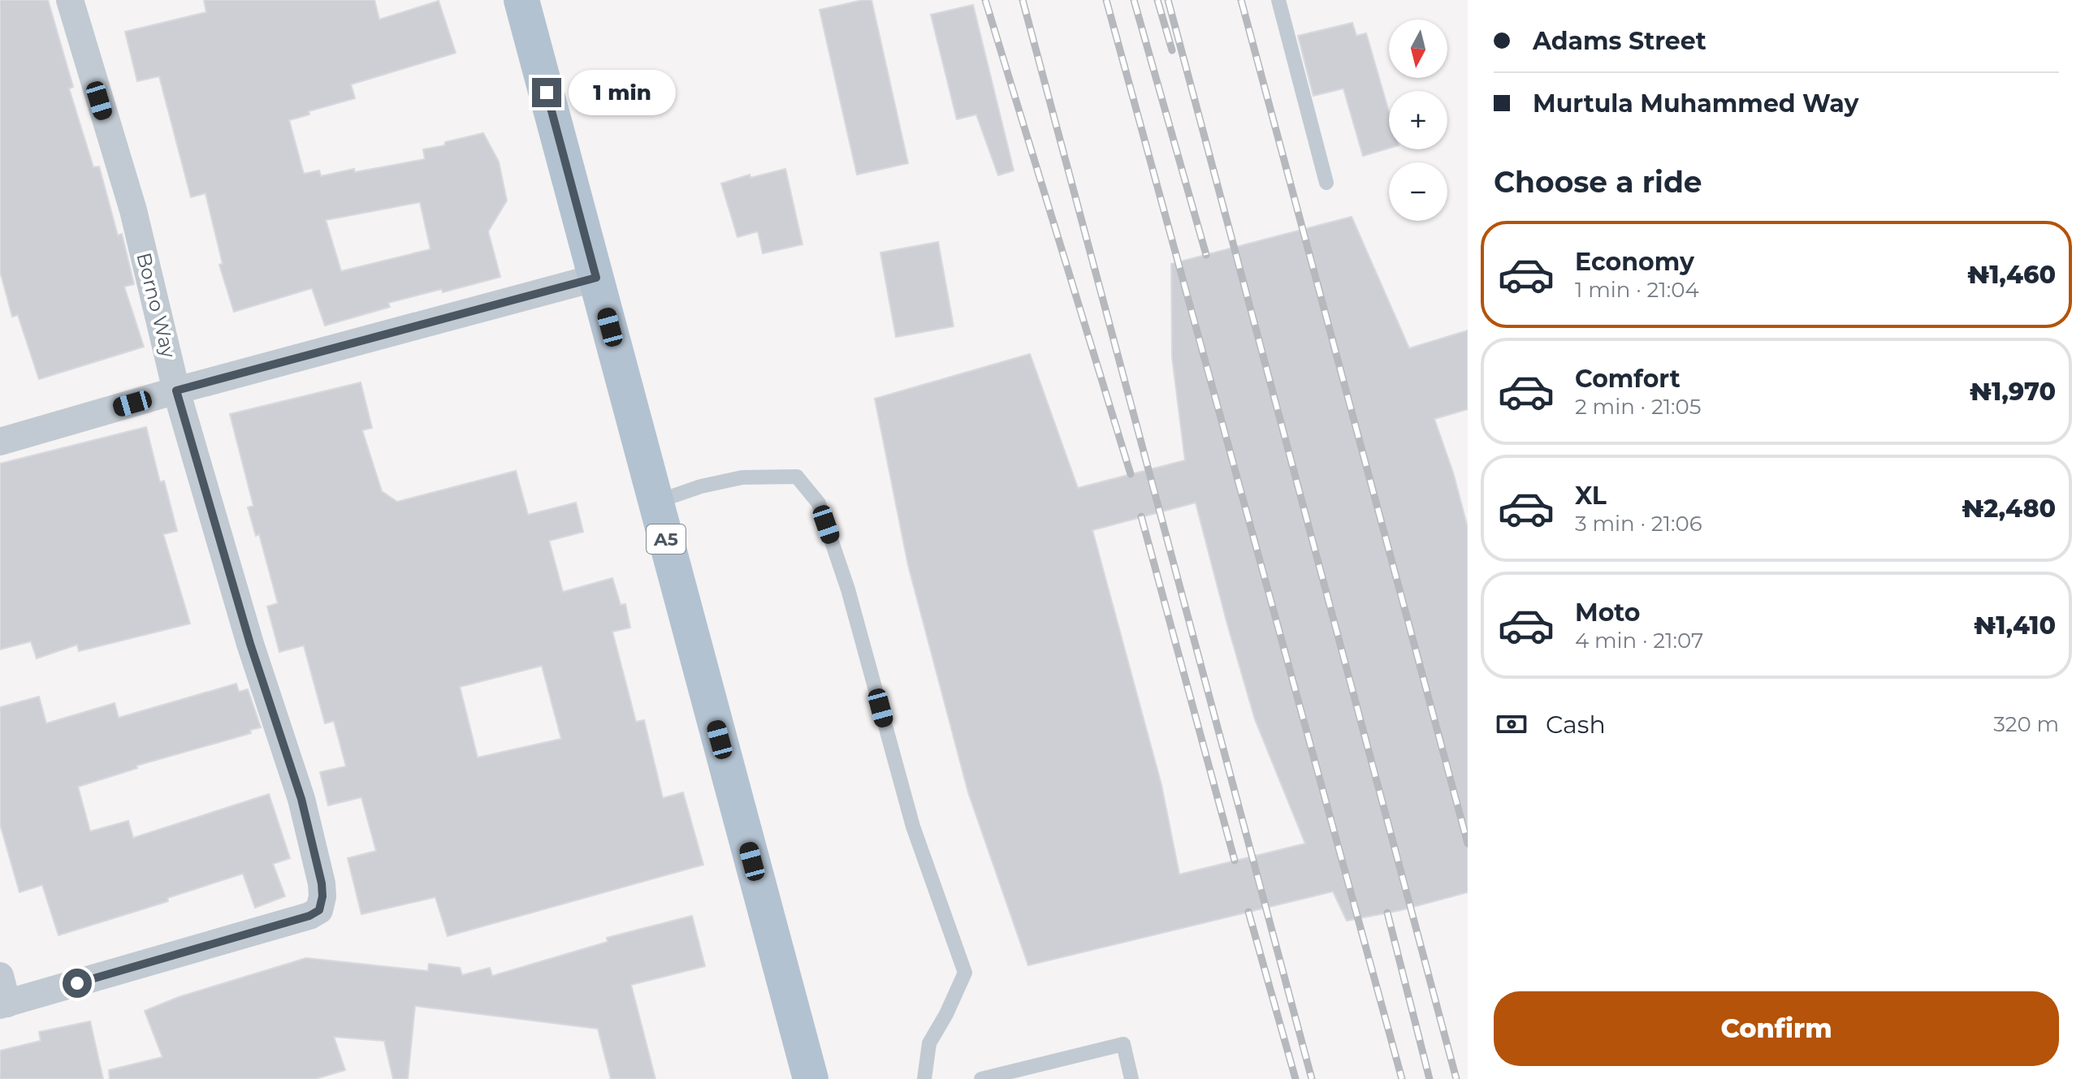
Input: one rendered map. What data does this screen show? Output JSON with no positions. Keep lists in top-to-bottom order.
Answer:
{
  "streets": {
    "main road": ["A5"],
    "street": ["Borno Way"]
  },
  "north": "bottom",
  "page": {
    "banner": ["Adams Street", "Murtula Muhammed Way"],
    "map_buttons": ["+", "−"],
    "bubble": "1 min",
    "heading": "Choose a ride",
    "list": [
      {
        "name": "Economy",
        "note": "1 min · 21:04",
        "value": "₦1,460"
      },
      {
        "name": "Comfort",
        "note": "2 min · 21:05",
        "value": "₦1,970"
      },
      {
        "name": "XL",
        "note": "3 min · 21:06",
        "value": "₦2,480"
      },
      {
        "name": "Moto",
        "note": "4 min · 21:07",
        "value": "₦1,410"
      }
    ],
    "pay": ["Cash", "320 m"],
    "buttons": "Confirm"
  }
}
